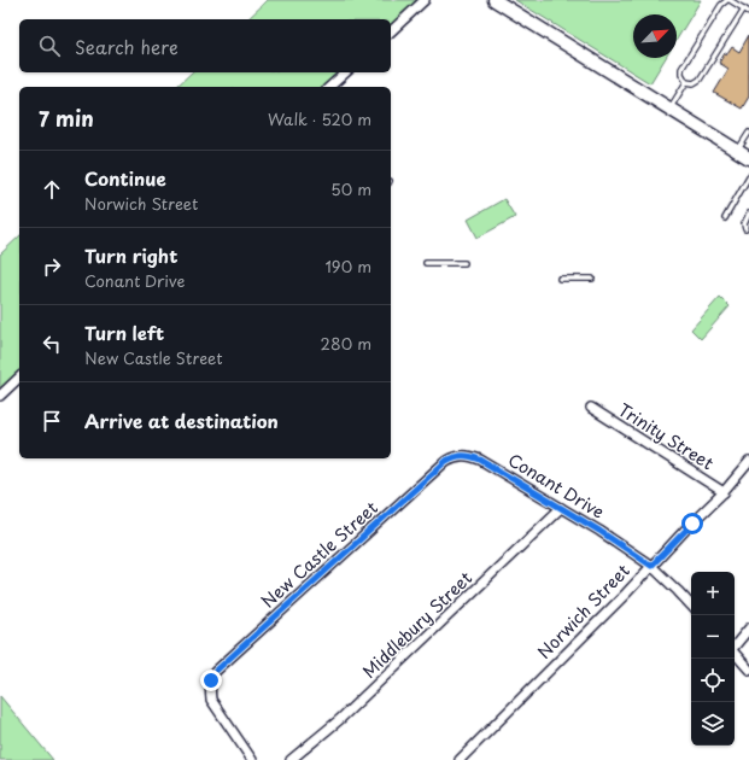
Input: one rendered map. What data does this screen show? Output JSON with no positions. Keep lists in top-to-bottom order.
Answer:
{
  "streets": {
    "street": [
      "Trinity Street",
      "Conant Drive",
      "New Castle Street",
      "Norwich Street",
      "Middlebury Street"
    ]
  },
  "crossings": [
    ["Trinity Street", "Norwich Street"],
    ["Conant Drive", "New Castle Street"],
    ["Conant Drive", "Norwich Street"],
    ["Conant Drive", "Middlebury Street"]
  ],
  "north": "top right",
  "page": {
    "search": "Search here",
    "heading": ["7 min", "Walk · 520 m"],
    "list": [
      ["Continue", "Norwich Street", "50 m"],
      ["Turn right", "Conant Drive", "190 m"],
      ["Turn left", "New Castle Street", "280 m"],
      "Arrive at destination"
    ],
    "map_buttons": ["+", "−"]
  }
}
